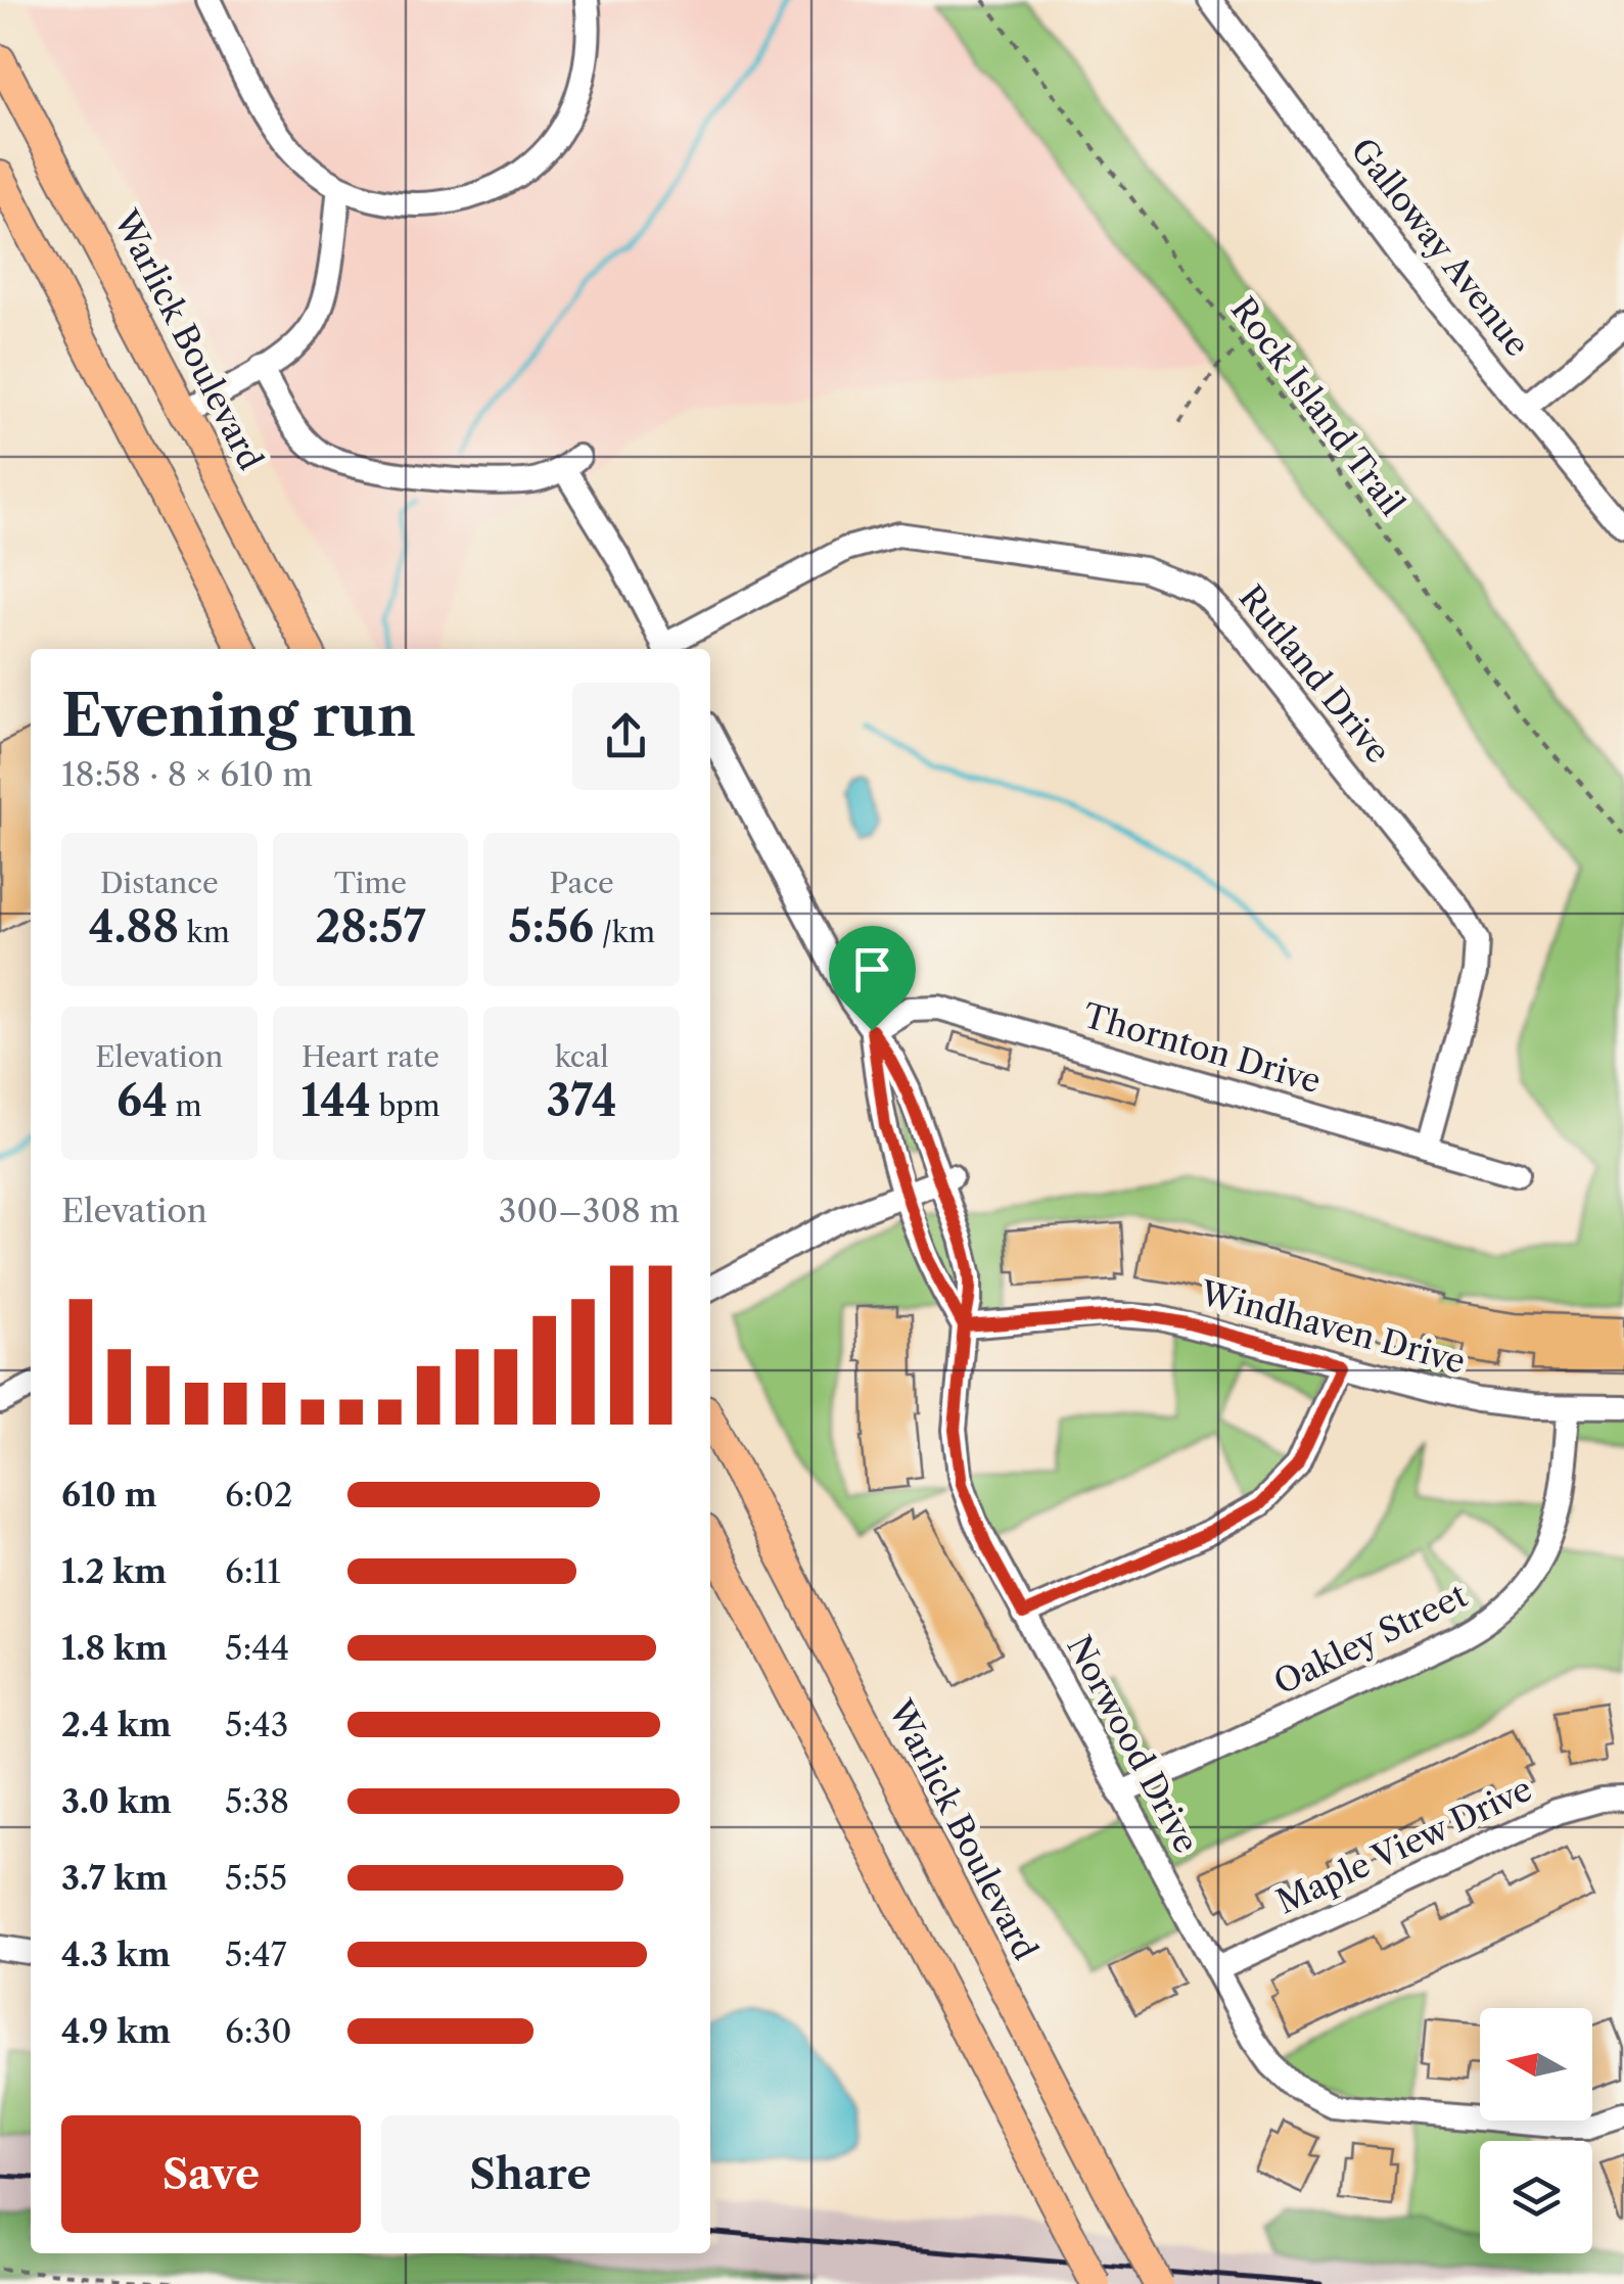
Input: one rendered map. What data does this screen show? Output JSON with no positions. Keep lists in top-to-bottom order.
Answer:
{
  "streets": {
    "main road": ["Warlick Boulevard"],
    "street": [
      "Galloway Avenue",
      "Rutland Drive",
      "Thornton Drive",
      "Windhaven Drive",
      "Oakley Street",
      "Norwood Drive",
      "Maple View Drive"
    ],
    "path": ["Rock Island Trail"]
  },
  "crossings": [
    ["Rutland Drive", "Thornton Drive"],
    ["Thornton Drive", "Norwood Drive"],
    ["Windhaven Drive", "Oakley Street"],
    ["Windhaven Drive", "Norwood Drive"],
    ["Oakley Street", "Norwood Drive"],
    ["Norwood Drive", "Maple View Drive"]
  ],
  "north": "left",
  "page": {
    "heading": ["Evening run", "18:58 · 8 × 610 m"],
    "stats": [
      ["Distance", "4.88 km"],
      ["Time", "28:57"],
      ["Pace", "5:56 /km"],
      ["Elevation", "64 m"],
      ["Heart rate", "144 bpm"],
      ["kcal", "374"]
    ],
    "chart": ["Elevation", "300–308 m"],
    "list": [
      {
        "name": "610 m",
        "note": "6:02"
      },
      {
        "name": "1.2 km",
        "note": "6:11"
      },
      {
        "name": "1.8 km",
        "note": "5:44"
      },
      {
        "name": "2.4 km",
        "note": "5:43"
      },
      {
        "name": "3.0 km",
        "note": "5:38"
      },
      {
        "name": "3.7 km",
        "note": "5:55"
      },
      {
        "name": "4.3 km",
        "note": "5:47"
      },
      {
        "name": "4.9 km",
        "note": "6:30"
      }
    ],
    "buttons": ["Save", "Share"]
  }
}
